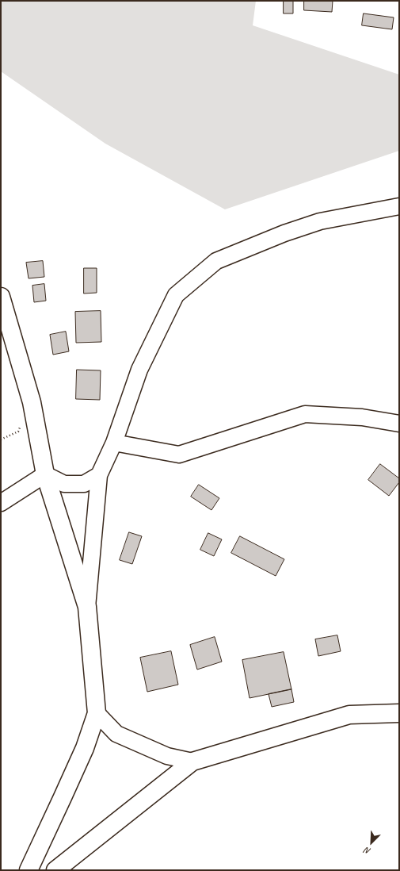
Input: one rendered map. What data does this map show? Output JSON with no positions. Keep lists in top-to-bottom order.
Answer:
{
  "north": "bottom left"
}
